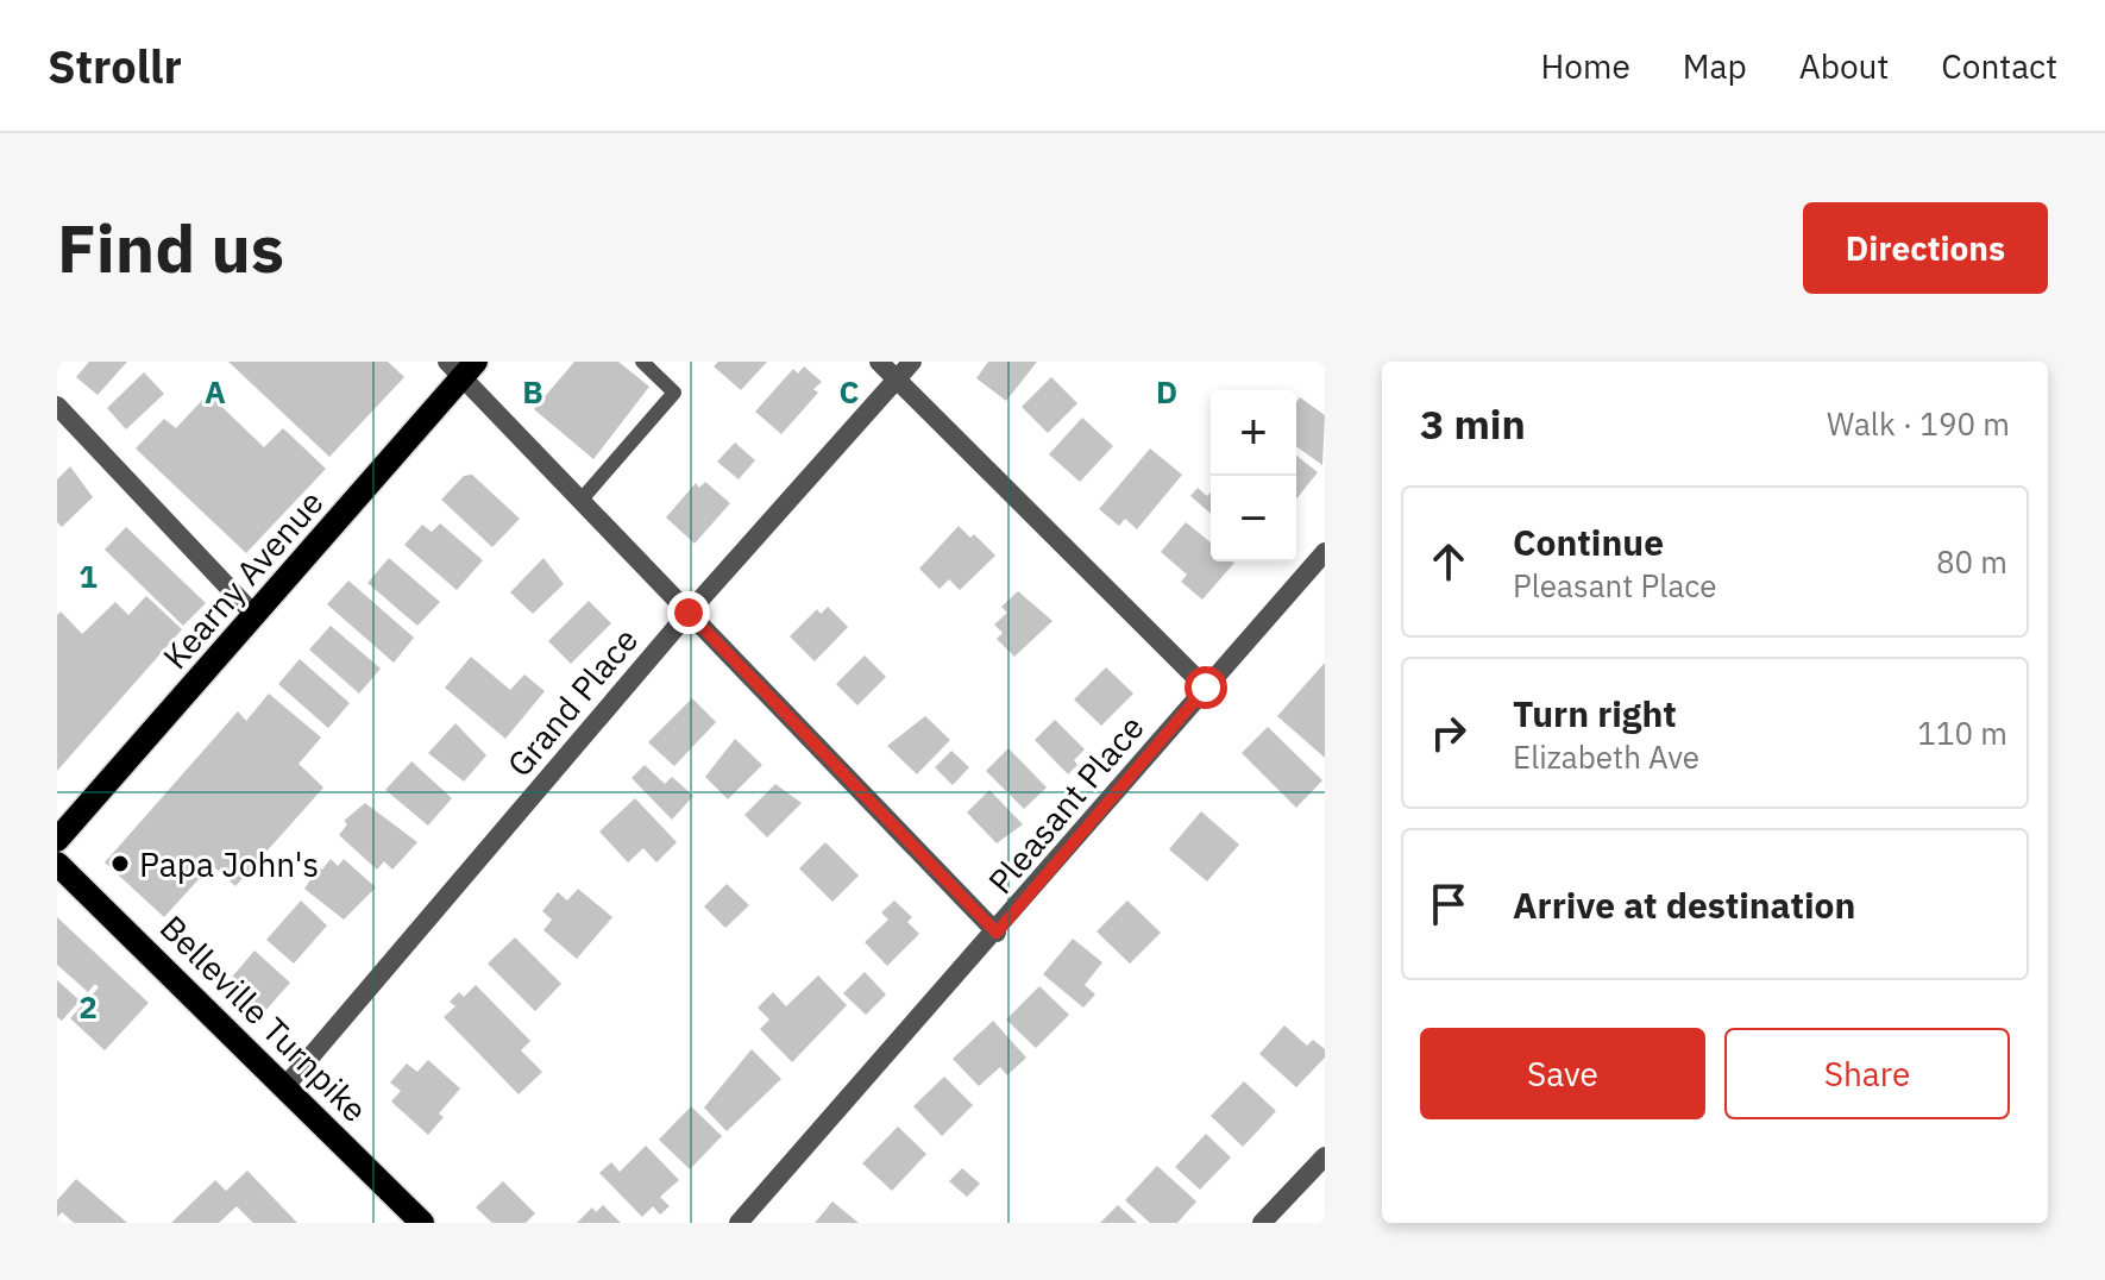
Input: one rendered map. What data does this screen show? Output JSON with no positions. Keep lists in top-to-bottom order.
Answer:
{
  "streets": {
    "main road": ["Kearny Avenue", "Belleville Turnpike"],
    "street": ["Grand Place", "Pleasant Place"]
  },
  "crossings": [
    ["Grand Place", "Belleville Turnpike"]
  ],
  "places": ["Papa John's"],
  "page": {
    "header": "Strollr",
    "nav": [
      "Home",
      "Map",
      "About",
      "Contact"
    ],
    "buttons": [
      "Directions",
      ["Save", "Share"]
    ],
    "title": "Find us",
    "heading": ["3 min", "Walk · 190 m"],
    "map_buttons": ["+", "−"],
    "list": [
      ["Continue", "Pleasant Place", "80 m"],
      ["Turn right", "Elizabeth Ave", "110 m"],
      "Arrive at destination"
    ]
  },
  "grid": {
    "columns": [
      "A",
      "B",
      "C",
      "D"
    ],
    "rows": ["1", "2"]
  }
}
